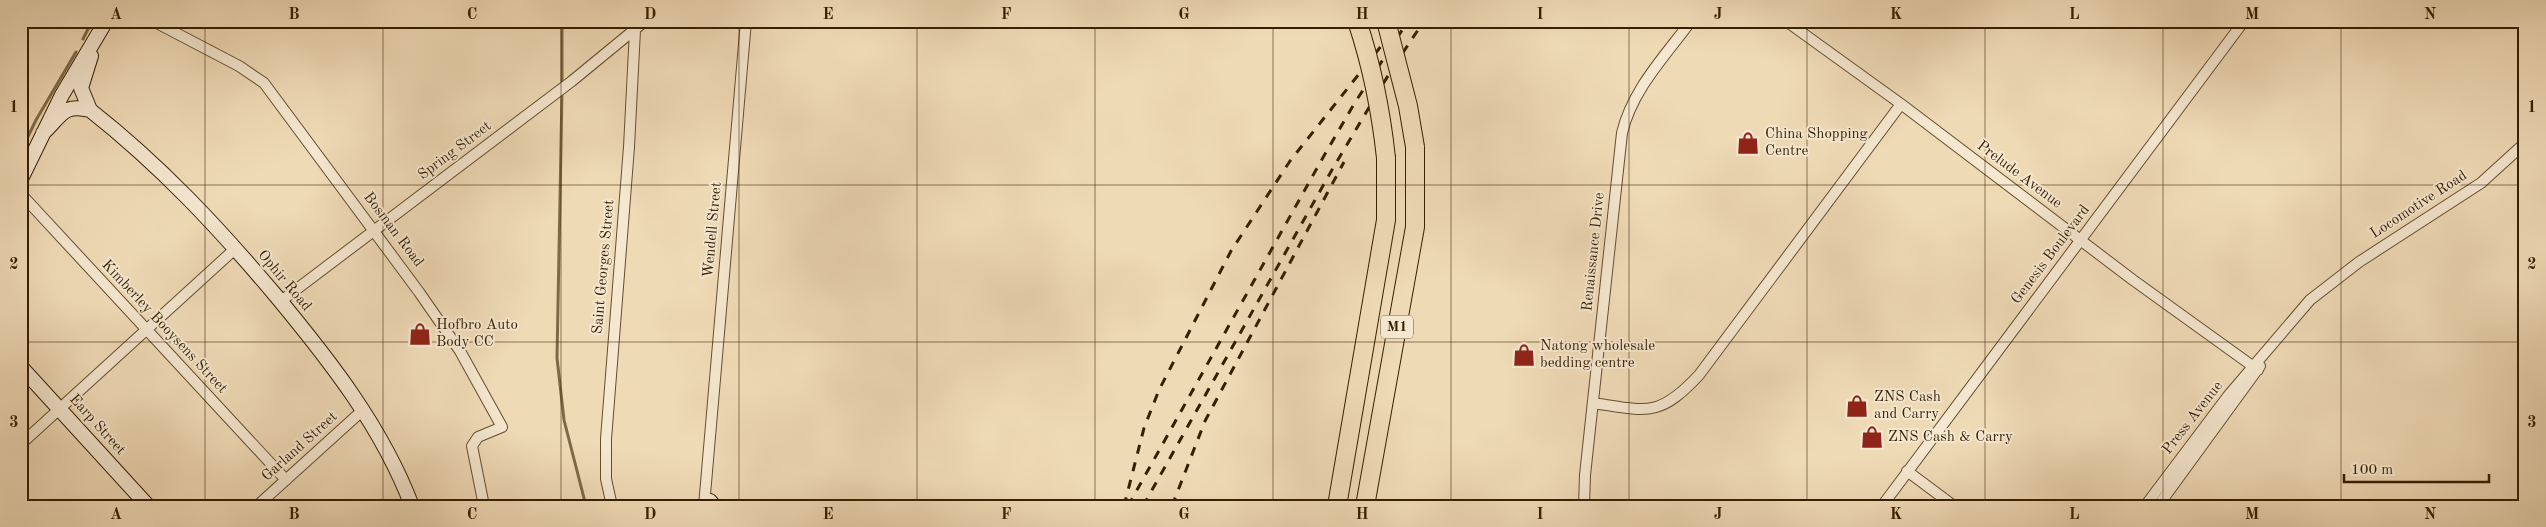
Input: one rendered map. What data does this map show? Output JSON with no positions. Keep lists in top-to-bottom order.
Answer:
{
  "streets": {
    "highway": ["M1"],
    "street": [
      "Spring Street",
      "Prelude Avenue",
      "Locomotive Road",
      "Bosman Road",
      "Wendell Street",
      "Renaissance Drive",
      "Genesis Boulevard",
      "Saint Georges Street",
      "Ophir Road",
      "Kimberley Booysens Street",
      "Press Avenue",
      "Earp Street",
      "Garland Street"
    ]
  },
  "crossings": [
    ["Spring Street", "Bosman Road"],
    ["Spring Street", "Saint Georges Street"],
    ["Spring Street", "Ophir Road"],
    ["Prelude Avenue", "Genesis Boulevard"],
    ["Prelude Avenue", "Press Avenue"],
    ["Locomotive Road", "Press Avenue"],
    ["Ophir Road", "Garland Street"],
    ["Kimberley Booysens Street", "Garland Street"]
  ],
  "places": {
    "shop": [
      "China Shopping Centre",
      "Hofbro Auto Body CC",
      "Natong wholesale bedding centre",
      "ZNS Cash and Carry",
      "ZNS Cash & Carry"
    ]
  },
  "scale_bar": "100 m",
  "grid": {
    "columns": [
      "A",
      "B",
      "C",
      "D",
      "E",
      "F",
      "G",
      "H",
      "I",
      "J",
      "K",
      "L",
      "M",
      "N"
    ],
    "rows": ["1", "2", "3"]
  }
}
